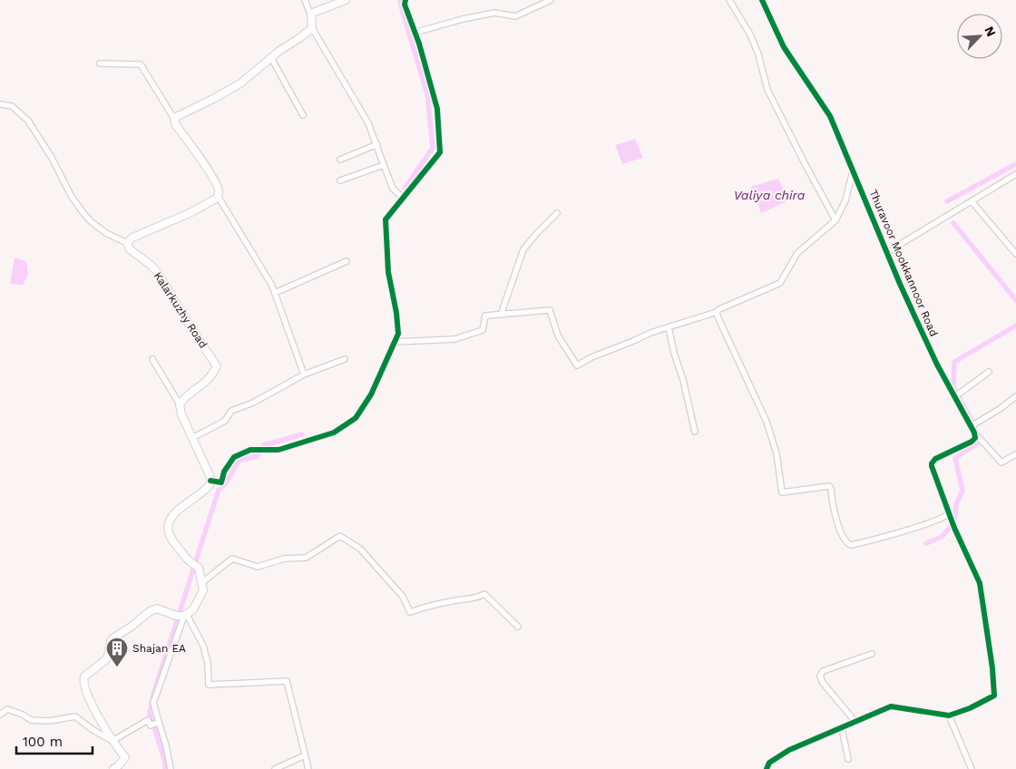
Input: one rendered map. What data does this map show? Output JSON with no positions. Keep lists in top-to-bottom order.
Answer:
{
  "streets": {
    "main road": ["Kalarkuzhy Road"],
    "street": ["Thuravoor Mookkannoor Road"]
  },
  "water": ["Valiya chira"],
  "places": {
    "building": ["Shajan EA"]
  },
  "scale_bar": "100 m",
  "north": "top right"
}
